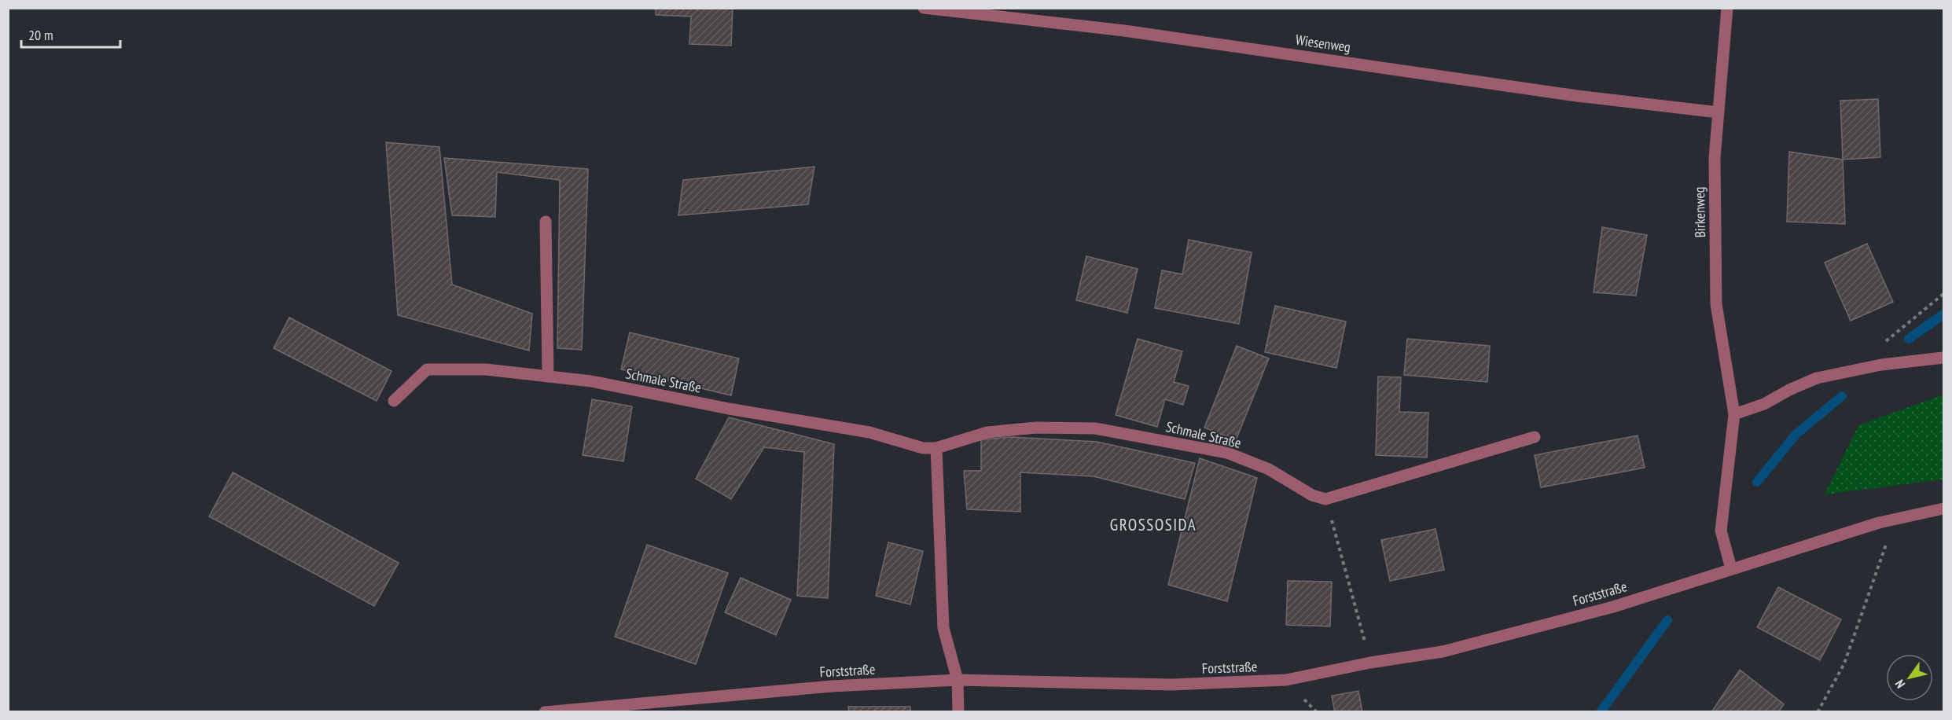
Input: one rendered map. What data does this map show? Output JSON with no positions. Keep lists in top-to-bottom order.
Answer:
{
  "streets": {
    "street": [
      "Wiesenweg",
      "Birkenweg",
      "Schmale Straße",
      "Forststraße"
    ]
  },
  "crossings": [
    ["Wiesenweg", "Birkenweg"],
    ["Birkenweg", "Forststraße"]
  ],
  "districts": ["GROSSOSIDA"],
  "scale_bar": "20 m",
  "north": "bottom left"
}
